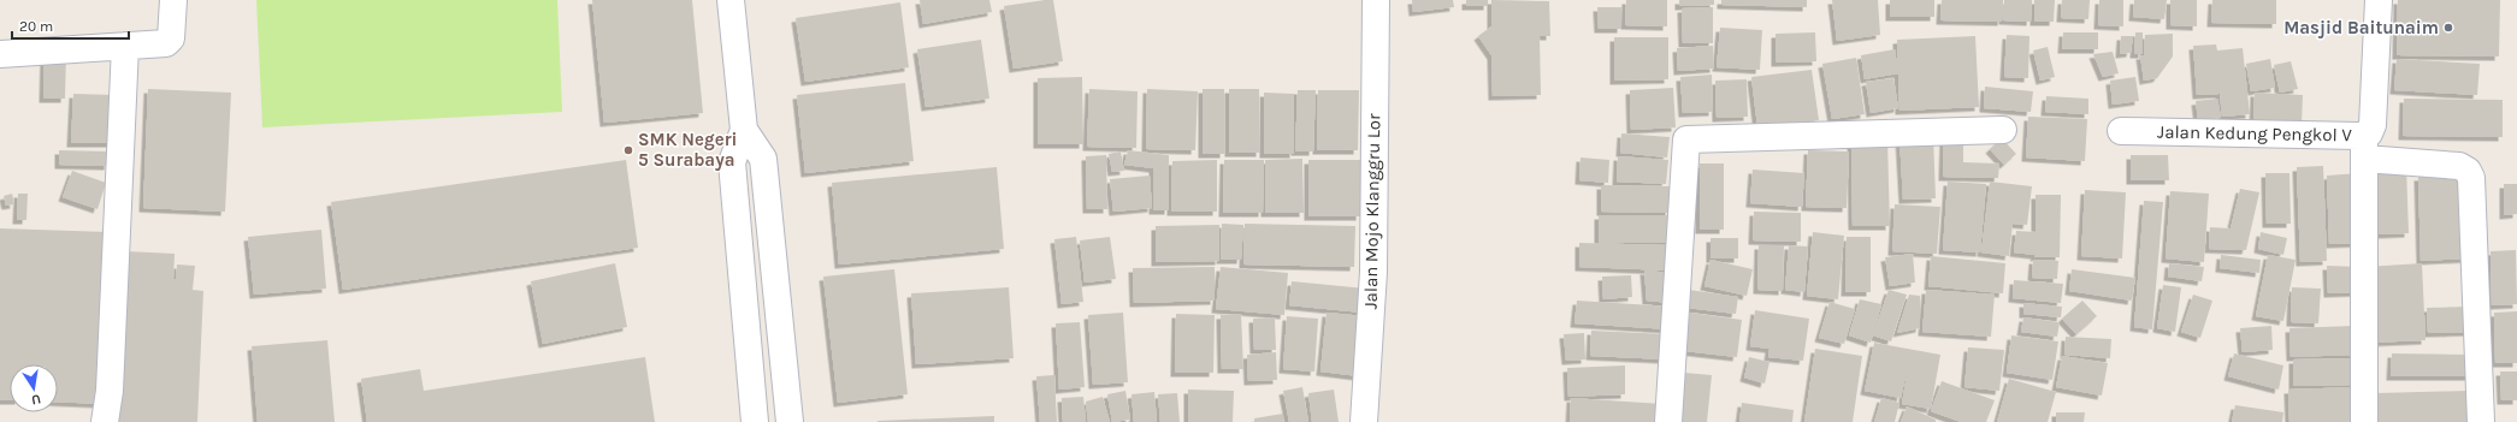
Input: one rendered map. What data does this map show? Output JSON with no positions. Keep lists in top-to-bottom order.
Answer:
{
  "streets": {
    "street": ["Jalan Kedung Pengkol V", "Jalan Mojo Klanggru Lor"]
  },
  "places": ["Masjid Baitunaim", "SMK Negeri 5 Surabaya"],
  "scale_bar": "20 m",
  "north": "bottom"
}
